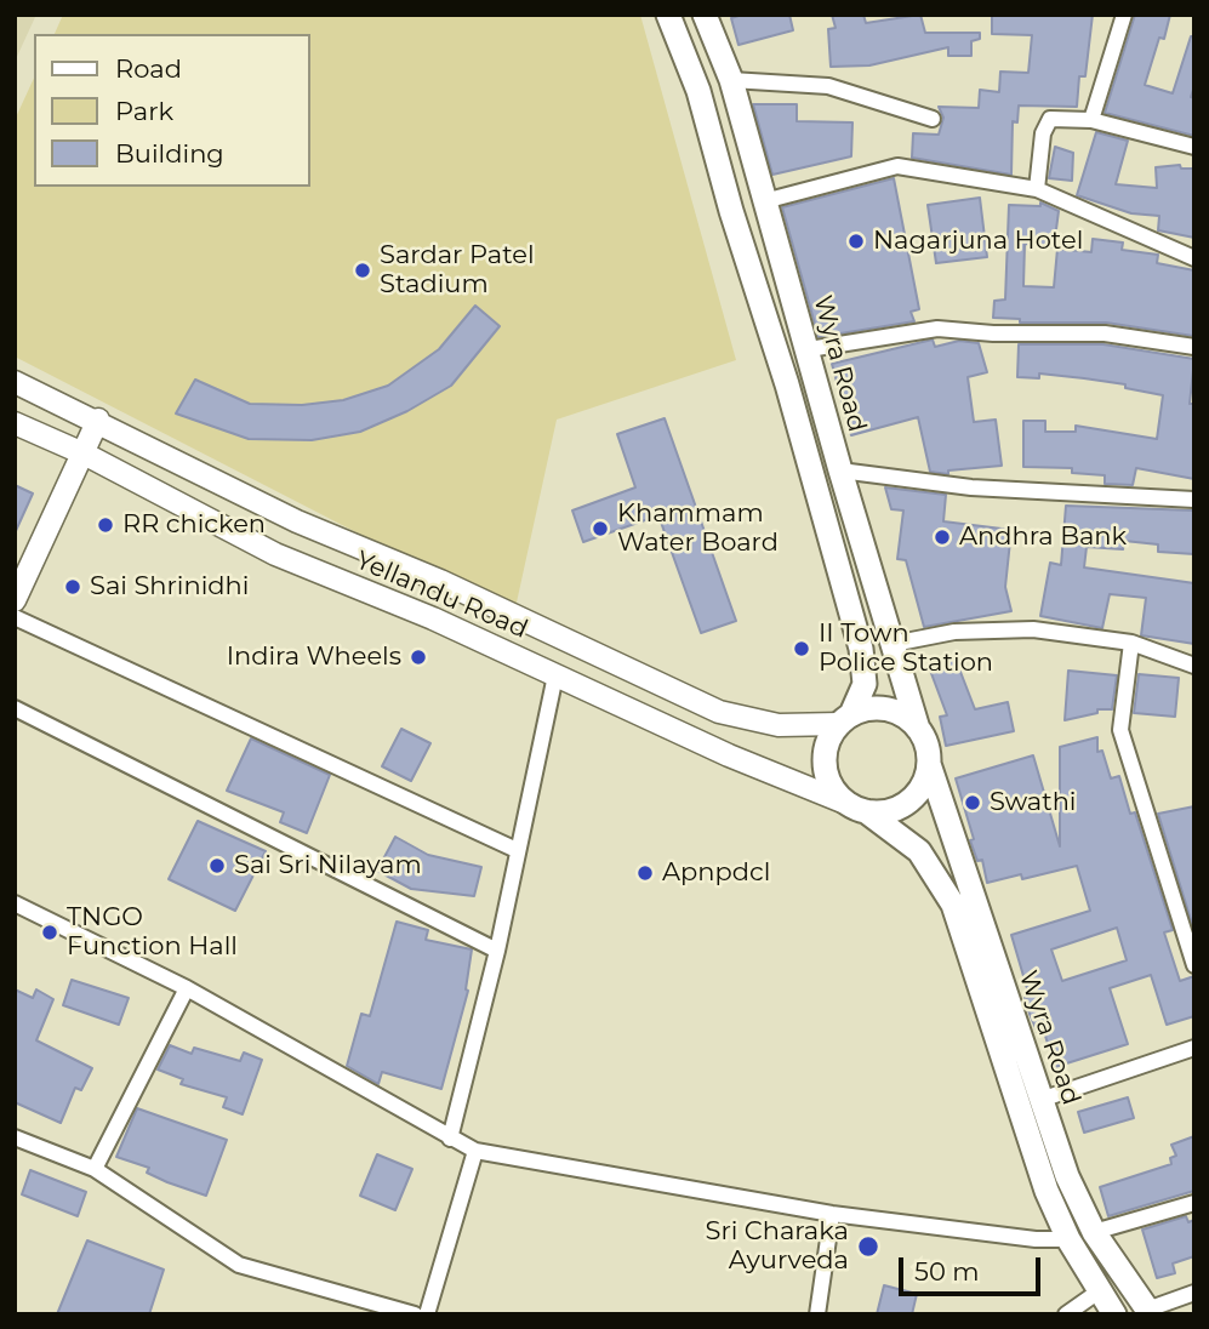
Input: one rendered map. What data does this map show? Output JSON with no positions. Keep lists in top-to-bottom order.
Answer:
{
  "streets": {
    "main road": ["Wyra Road", "Yellandu Road"]
  },
  "crossings": [
    ["Wyra Road", "Yellandu Road"]
  ],
  "places": [
    "Nagarjuna Hotel",
    "Sardar Patel Stadium",
    "RR chicken",
    "Khammam Water Board",
    "Andhra Bank",
    "Sai Shrinidhi",
    "II Town Police Station",
    "Indira Wheels",
    "Swathi",
    "Sai Sri Nilayam",
    "Apnpdcl",
    "TNGO Function Hall",
    "Sri Charaka Ayurveda"
  ],
  "legend": ["Road", "Park", "Building"],
  "scale_bar": "50 m"
}
